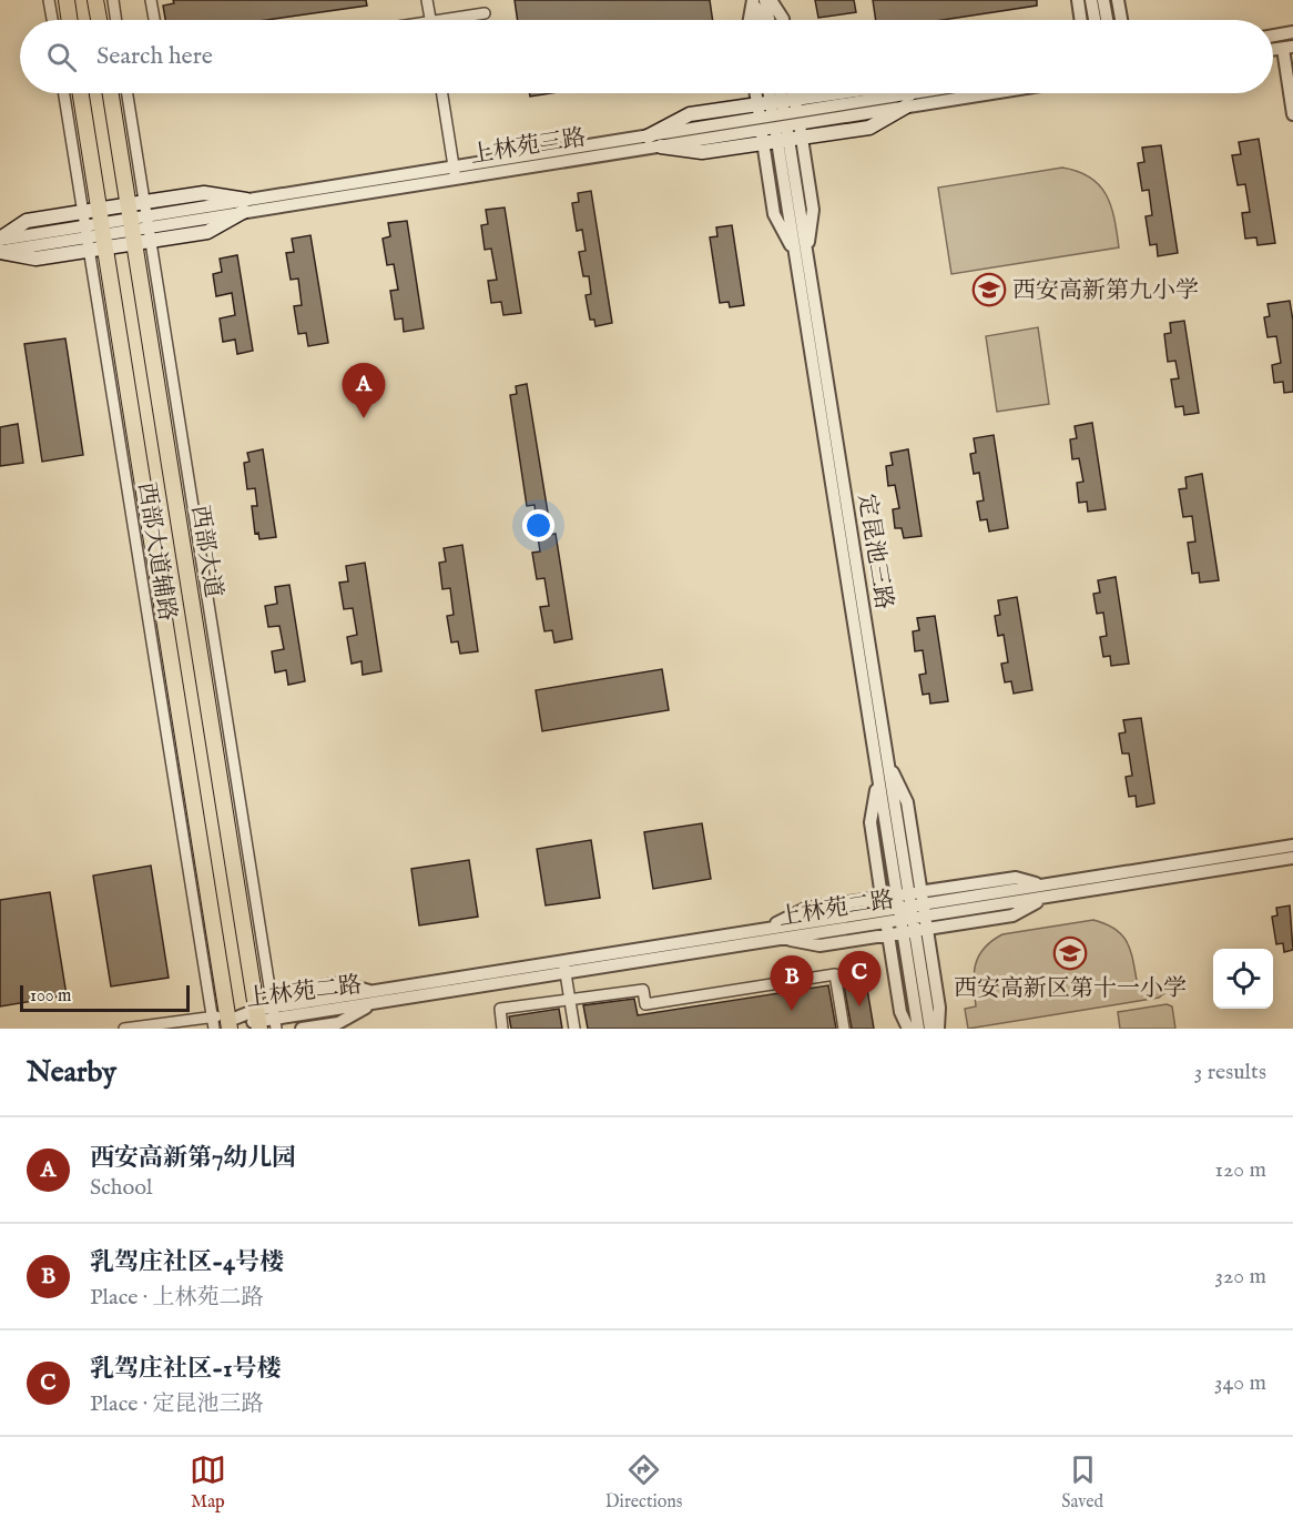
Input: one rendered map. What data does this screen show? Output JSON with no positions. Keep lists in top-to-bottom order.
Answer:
{
  "streets": {
    "main road": ["西部大道"],
    "street": [
      "上林苑三路",
      "西部大道辅路",
      "定昆池三路",
      "上林苑二路"
    ]
  },
  "crossings": [
    ["西部大道辅路", "上林苑二路"],
    ["西部大道", "上林苑二路"],
    ["定昆池三路", "上林苑二路"]
  ],
  "places": {
    "school or university": ["西安高新第九小学", "西安高新区第十一小学"]
  },
  "scale_bar": "100 m",
  "page": {
    "search": "Search here",
    "pins": ["A", "C", "B"],
    "scale": "100 m",
    "heading": ["Nearby", "3 results"],
    "list": [
      {
        "mark": "A",
        "name": "西安高新第7幼儿园",
        "note": "School",
        "value": "120 m"
      },
      {
        "mark": "B",
        "name": "乳驾庄社区-4号楼",
        "note": "Place · 上林苑二路",
        "value": "320 m"
      },
      {
        "mark": "C",
        "name": "乳驾庄社区-1号楼",
        "note": "Place · 定昆池三路",
        "value": "340 m"
      }
    ],
    "nav": ["Map", "Directions", "Saved"]
  }
}
